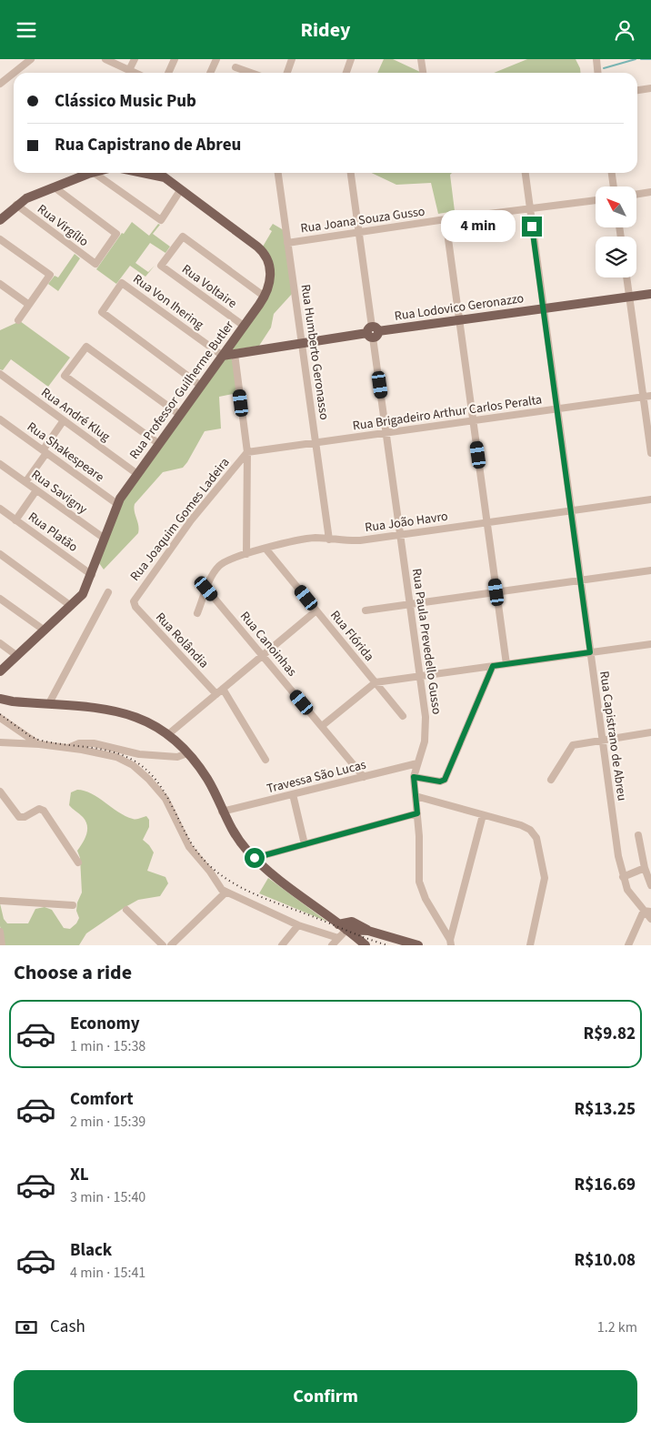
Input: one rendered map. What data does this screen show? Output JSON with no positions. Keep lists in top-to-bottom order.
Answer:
{
  "streets": {
    "main road": ["Rua Lodovico Geronazzo", "Rua Professor Guilherme Butler"],
    "street": [
      "Rua Joana Souza Gusso",
      "Rua Virgílio",
      "Rua Voltaire",
      "Rua Von Ihering",
      "Rua Humberto Geronasso",
      "Rua Brigadeiro Arthur Carlos Peralta",
      "Rua André Klug",
      "Rua Shakespeare",
      "Rua Savigny",
      "Rua Joaquim Gomes Ladeira",
      "Rua João Havro",
      "Rua Platão",
      "Rua Flórida",
      "Rua Rolândia",
      "Rua Paula Prevedello Gusso",
      "Rua Canoinhas",
      "Rua Capistrano de Abreu",
      "Travessa São Lucas"
    ]
  },
  "crossings": [
    ["Rua Joana Souza Gusso", "Rua Humberto Geronasso"],
    ["Rua Joana Souza Gusso", "Rua Paula Prevedello Gusso"],
    ["Rua Joana Souza Gusso", "Rua Capistrano de Abreu"],
    ["Rua Voltaire", "Rua Professor Guilherme Butler"],
    ["Rua Von Ihering", "Rua Lodovico Geronazzo"],
    ["Rua Von Ihering", "Rua Professor Guilherme Butler"],
    ["Rua Lodovico Geronazzo", "Rua Humberto Geronasso"],
    ["Rua Lodovico Geronazzo", "Rua Professor Guilherme Butler"],
    ["Rua Lodovico Geronazzo", "Rua Paula Prevedello Gusso"],
    ["Rua Lodovico Geronazzo", "Rua Capistrano de Abreu"],
    ["Rua Humberto Geronasso", "Rua Brigadeiro Arthur Carlos Peralta"],
    ["Rua Humberto Geronasso", "Rua João Havro"],
    ["Rua Professor Guilherme Butler", "Rua André Klug"],
    ["Rua Professor Guilherme Butler", "Rua Shakespeare"],
    ["Rua Professor Guilherme Butler", "Rua Savigny"],
    ["Rua Professor Guilherme Butler", "Rua Platão"],
    ["Rua Brigadeiro Arthur Carlos Peralta", "Rua Joaquim Gomes Ladeira"],
    ["Rua Brigadeiro Arthur Carlos Peralta", "Rua Paula Prevedello Gusso"],
    ["Rua Brigadeiro Arthur Carlos Peralta", "Rua Capistrano de Abreu"],
    ["Rua Joaquim Gomes Ladeira", "Rua Rolândia"],
    ["Rua João Havro", "Rua Flórida"],
    ["Rua João Havro", "Rua Paula Prevedello Gusso"],
    ["Rua João Havro", "Rua Canoinhas"],
    ["Rua João Havro", "Rua Capistrano de Abreu"],
    ["Rua Paula Prevedello Gusso", "Travessa São Lucas"],
    ["Rua Canoinhas", "Travessa São Lucas"]
  ],
  "north": "top left",
  "page": {
    "header": "Ridey",
    "banner": ["Clássico Music Pub", "Rua Capistrano de Abreu"],
    "bubble": "4 min",
    "heading": "Choose a ride",
    "list": [
      {
        "name": "Economy",
        "note": "1 min · 15:38",
        "value": "R$9.82"
      },
      {
        "name": "Comfort",
        "note": "2 min · 15:39",
        "value": "R$13.25"
      },
      {
        "name": "XL",
        "note": "3 min · 15:40",
        "value": "R$16.69"
      },
      {
        "name": "Black",
        "note": "4 min · 15:41",
        "value": "R$10.08"
      }
    ],
    "pay": ["Cash", "1.2 km"],
    "buttons": "Confirm"
  }
}
